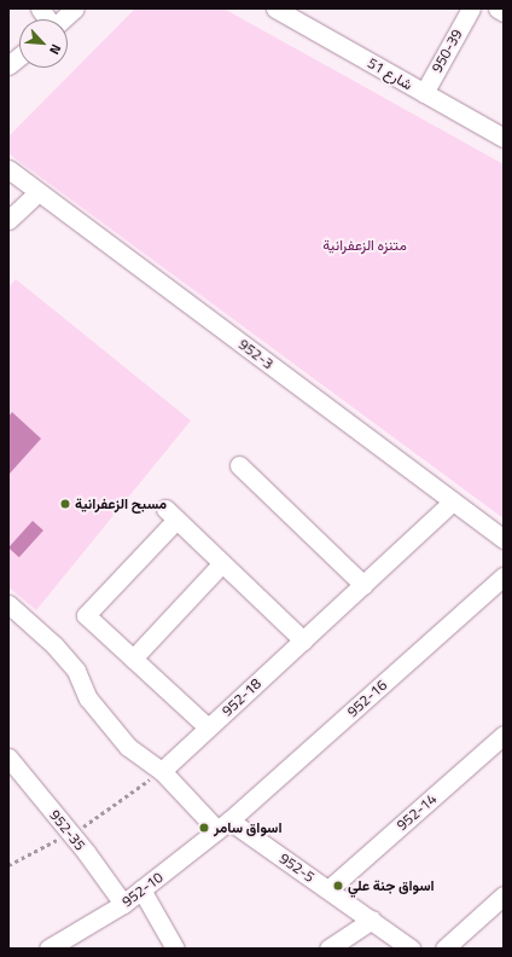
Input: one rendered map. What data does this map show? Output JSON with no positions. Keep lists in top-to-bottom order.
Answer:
{
  "streets": {
    "street": [
      "950-39",
      "شارع 51",
      "952-3",
      "952-18",
      "952-16",
      "952-14",
      "952-35",
      "952-5",
      "952-10"
    ]
  },
  "crossings": [
    ["950-39", "شارع 51"],
    ["952-3", "952-18"],
    ["952-18", "952-5"],
    ["952-16", "952-5"],
    ["952-16", "952-10"],
    ["952-14", "952-5"],
    ["952-35", "952-10"],
    ["952-5", "952-10"]
  ],
  "parks": ["متنزه الزعفرانية"],
  "places": ["مسبح الزعفرانية", "اسواق سامر", "اسواق جنة علي"],
  "north": "bottom right"
}
